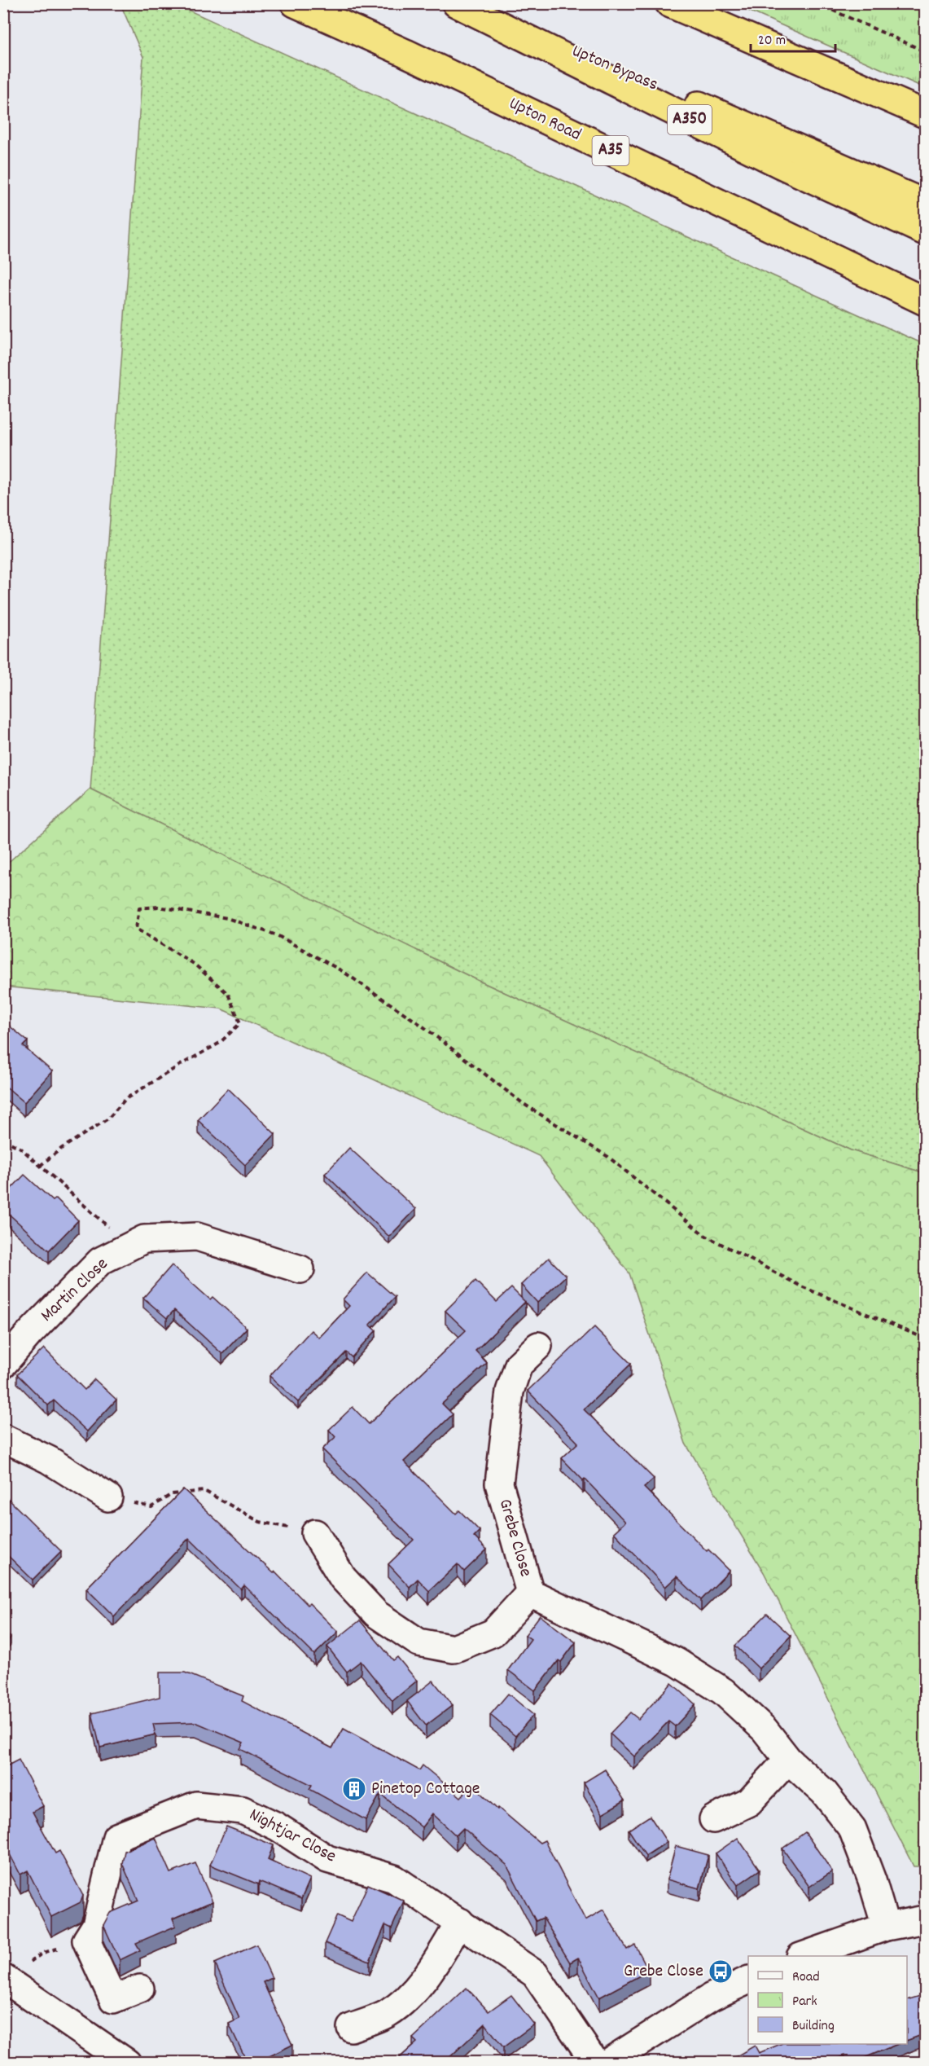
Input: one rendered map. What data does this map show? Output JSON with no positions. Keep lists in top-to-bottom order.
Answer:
{
  "streets": {
    "highway": [
      "Upton Bypass",
      "Upton Road",
      "A350",
      "A35"
    ],
    "street": ["Martin Close", "Grebe Close", "Nightjar Close"]
  },
  "places": {
    "building": ["Pinetop Cottage"],
    "bus stop": ["Grebe Close"]
  },
  "legend": ["Road", "Park", "Building"],
  "scale_bar": "20 m"
}
